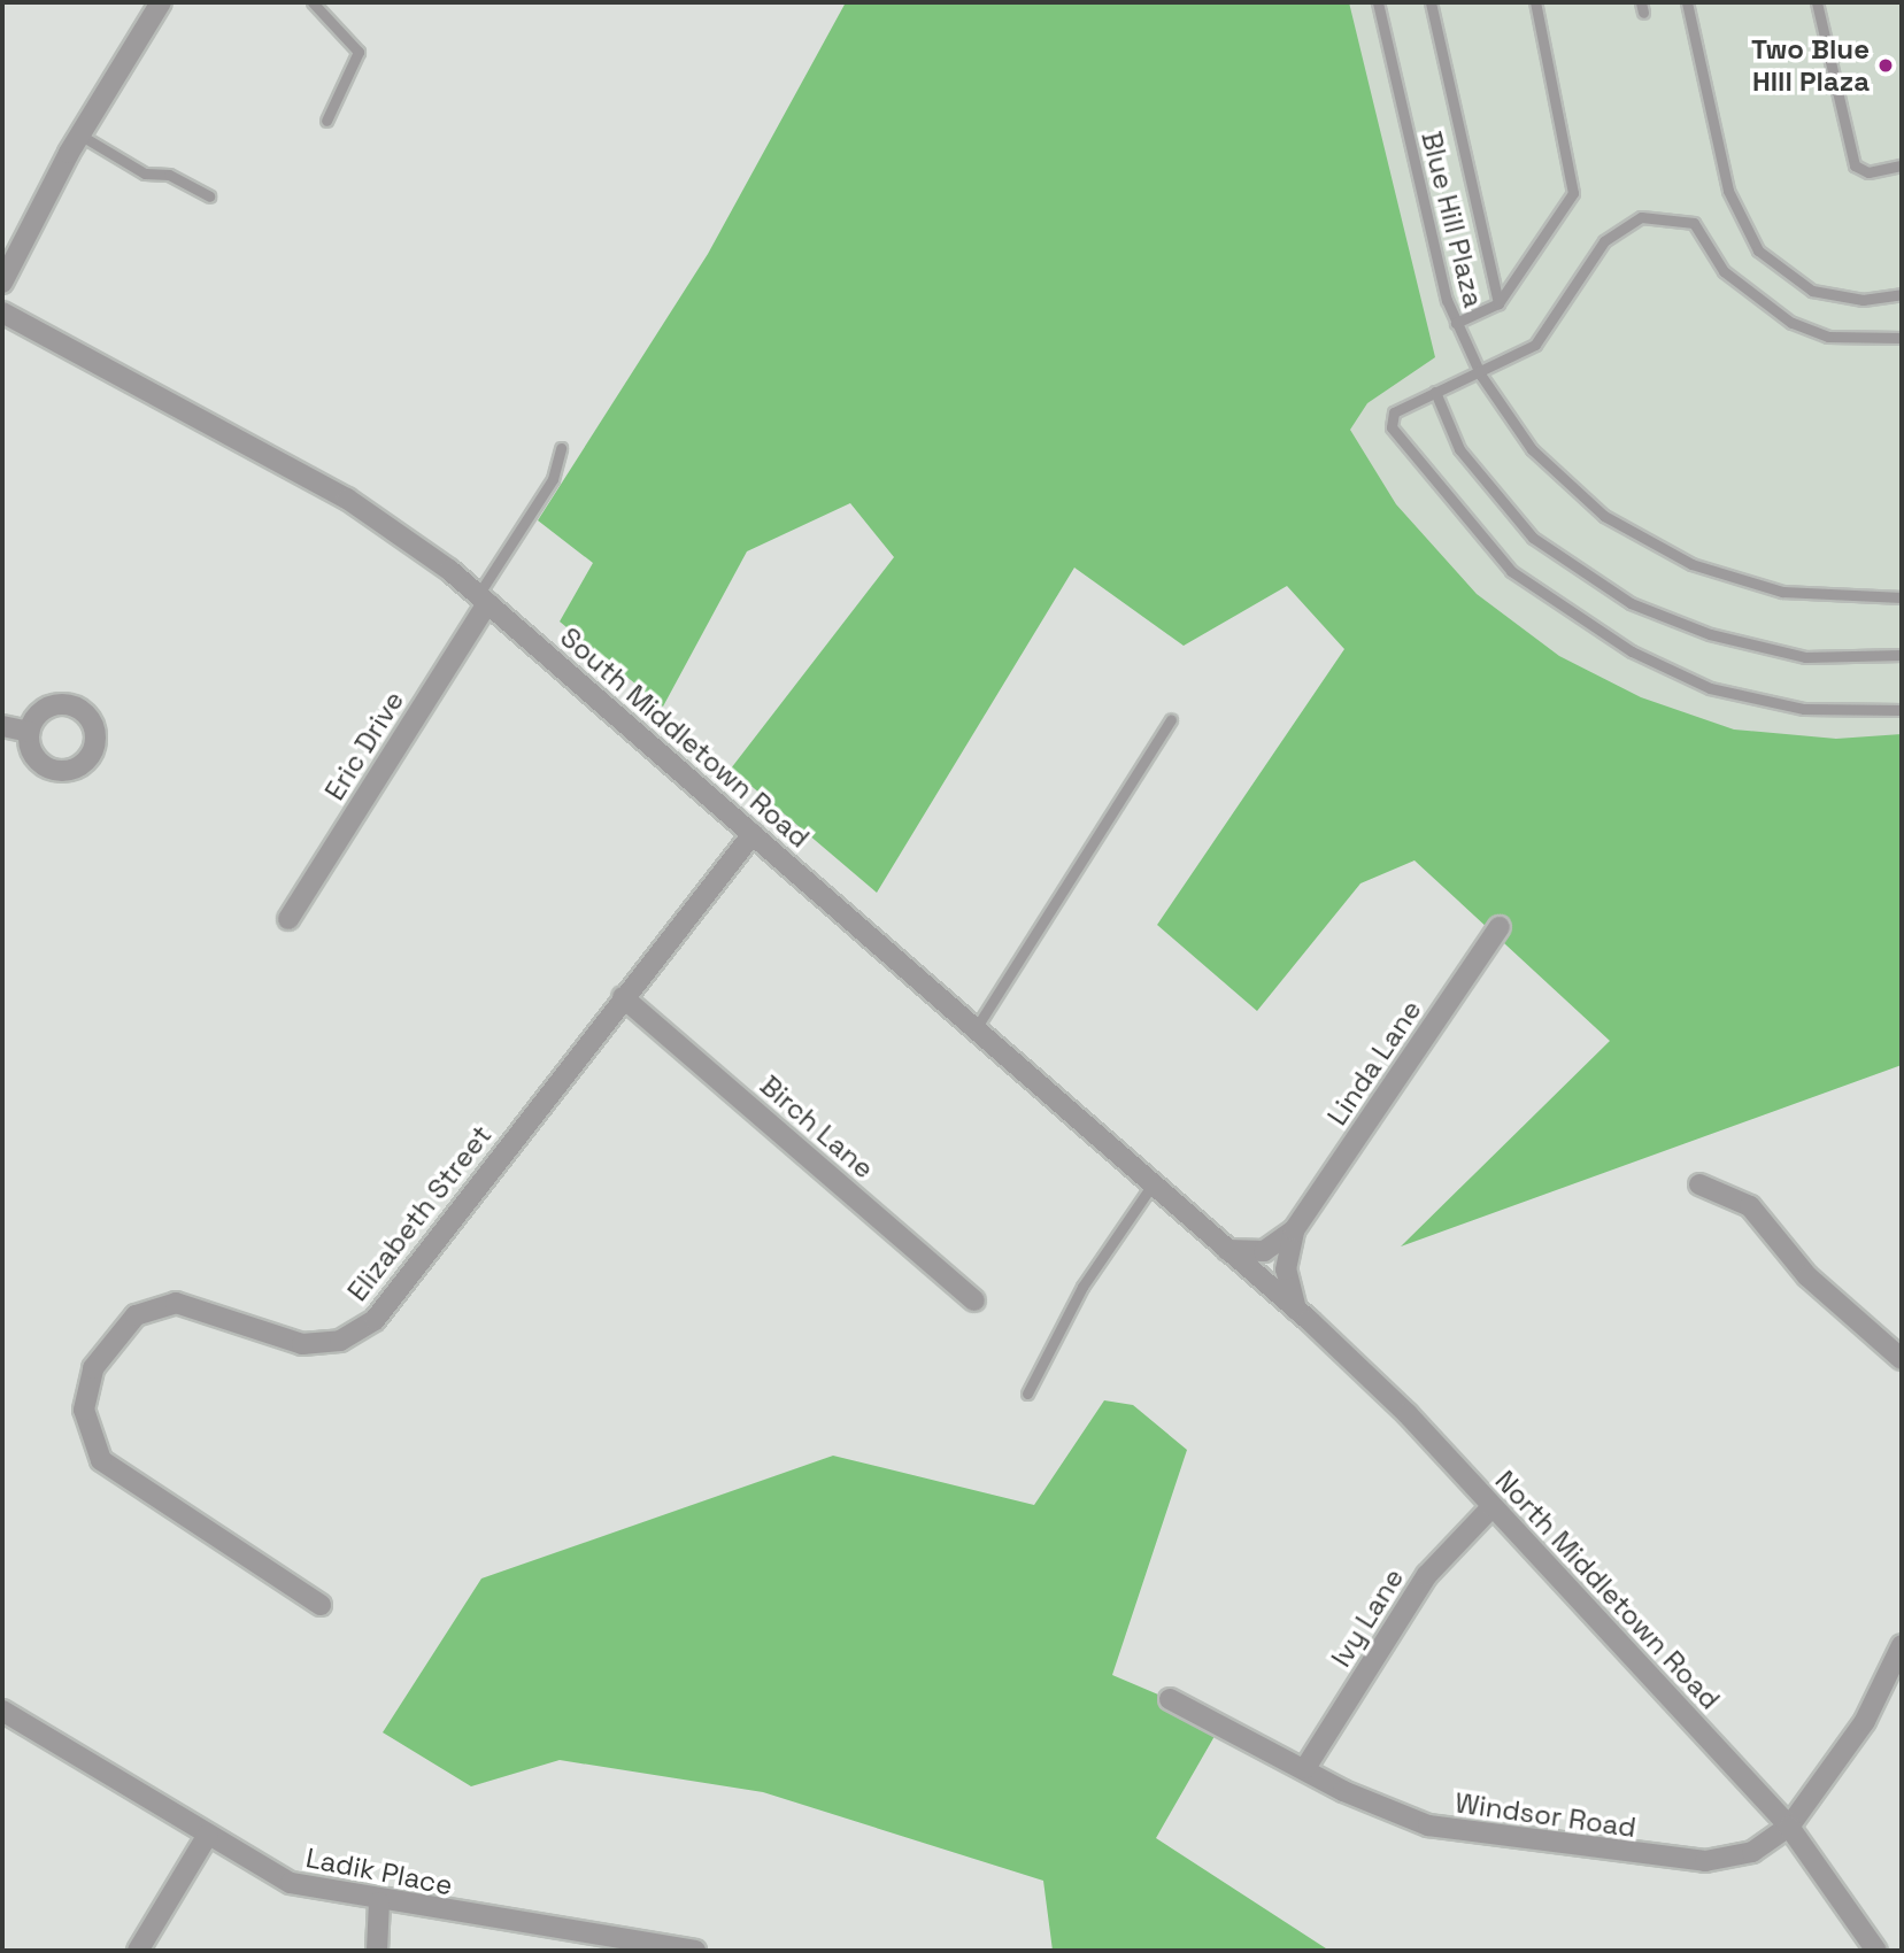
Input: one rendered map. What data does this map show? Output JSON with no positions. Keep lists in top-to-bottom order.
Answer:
{
  "streets": {
    "street": [
      "South Middletown Road",
      "Eric Drive",
      "Linda Lane",
      "Birch Lane",
      "Elizabeth Street",
      "North Middletown Road",
      "Ivy Lane",
      "Windsor Road",
      "Ladik Place"
    ],
    "lane": ["Blue Hill Plaza"]
  },
  "crossings": [
    ["South Middletown Road", "Eric Drive"],
    ["South Middletown Road", "Linda Lane"],
    ["South Middletown Road", "Elizabeth Street"],
    ["South Middletown Road", "North Middletown Road"],
    ["Linda Lane", "North Middletown Road"],
    ["Birch Lane", "Elizabeth Street"],
    ["North Middletown Road", "Ivy Lane"],
    ["North Middletown Road", "Windsor Road"],
    ["Ivy Lane", "Windsor Road"]
  ],
  "places": ["Two Blue HIll Plaza"]
}
